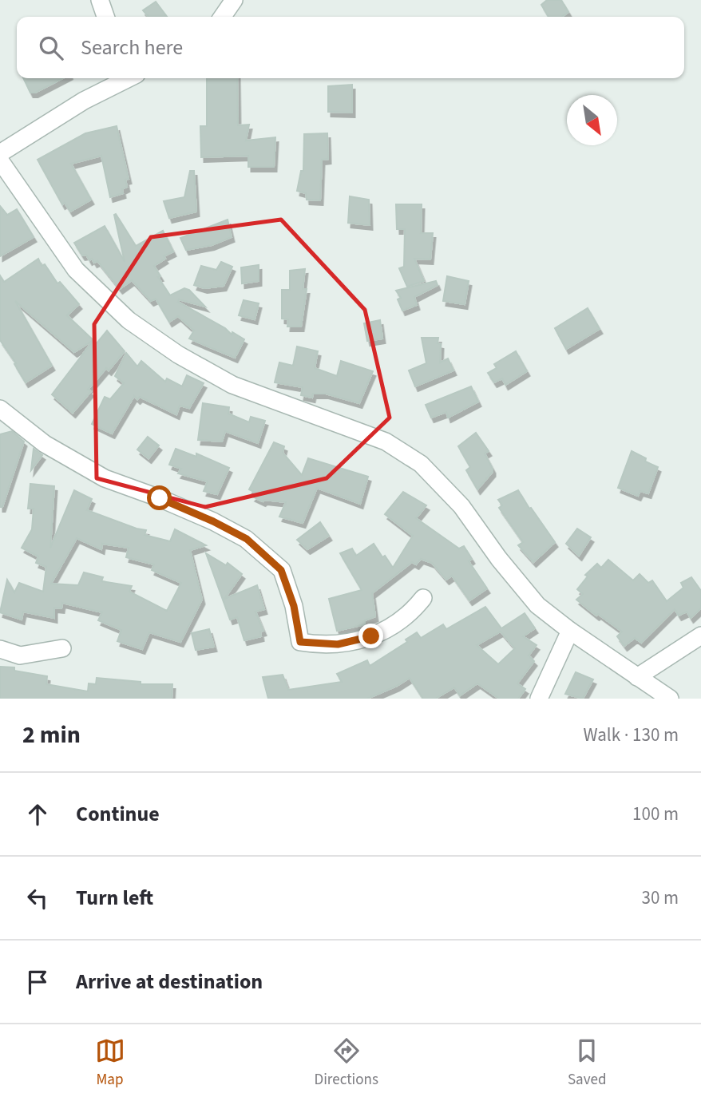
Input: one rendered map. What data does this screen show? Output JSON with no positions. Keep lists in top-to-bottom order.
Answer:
{
  "north": "bottom right",
  "page": {
    "search": "Search here",
    "heading": ["2 min", "Walk · 130 m"],
    "list": [
      ["Continue", "100 m"],
      ["Turn left", "30 m"],
      "Arrive at destination"
    ],
    "nav": ["Map", "Directions", "Saved"]
  }
}
